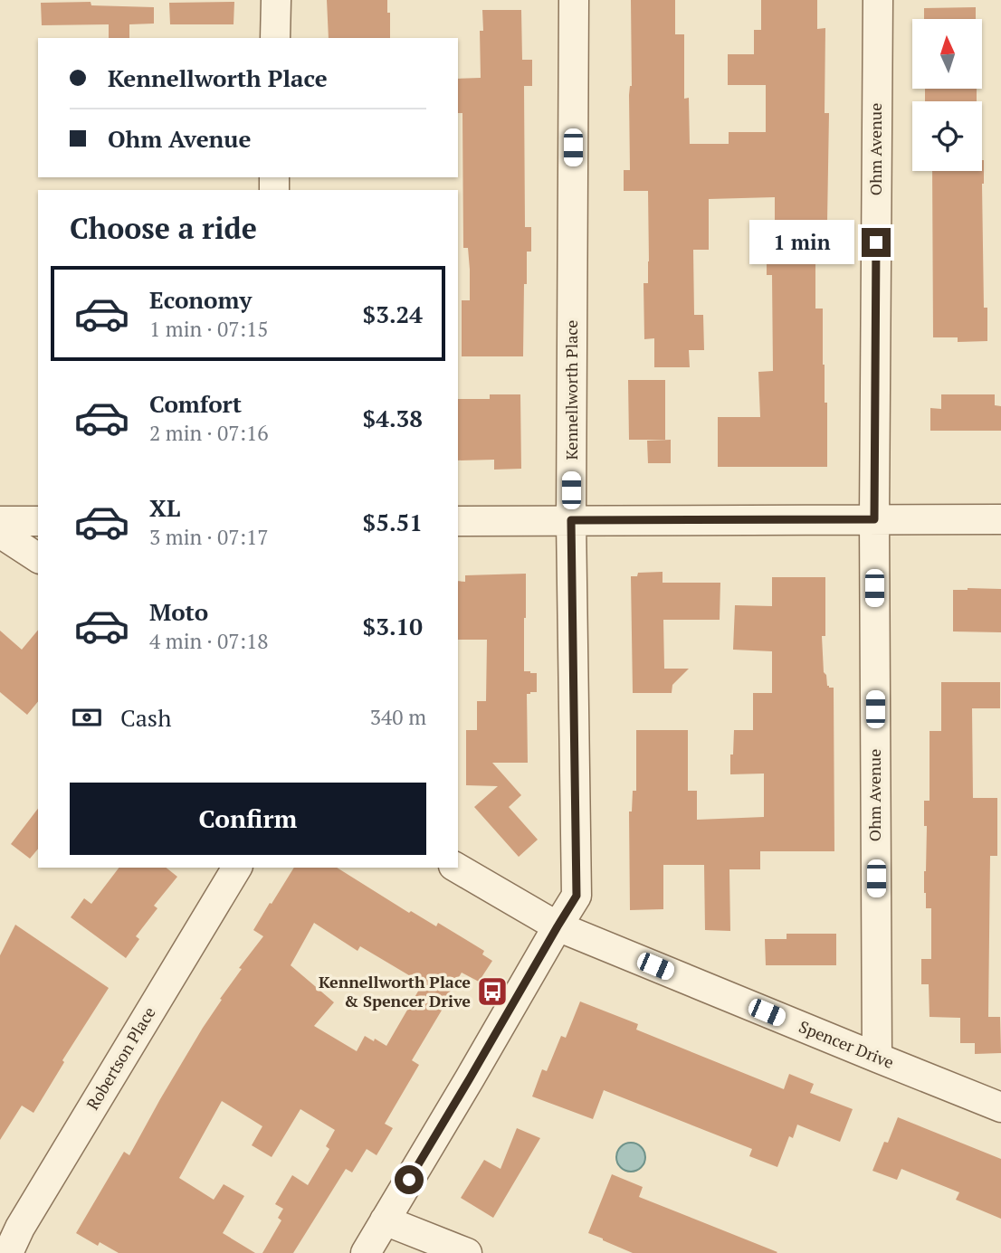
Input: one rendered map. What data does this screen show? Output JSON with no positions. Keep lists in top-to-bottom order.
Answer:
{
  "streets": {
    "street": [
      "Ohm Avenue",
      "Kennellworth Place",
      "Spencer Drive",
      "Robertson Place"
    ]
  },
  "crossings": [
    ["Ohm Avenue", "Spencer Drive"],
    ["Kennellworth Place", "Spencer Drive"]
  ],
  "places": {
    "bus stop": ["Kennellworth Place & Spencer Drive"]
  },
  "north": "top",
  "page": {
    "banner": ["Kennellworth Place", "Ohm Avenue"],
    "heading": "Choose a ride",
    "bubble": "1 min",
    "list": [
      {
        "name": "Economy",
        "note": "1 min · 07:15",
        "value": "$3.24"
      },
      {
        "name": "Comfort",
        "note": "2 min · 07:16",
        "value": "$4.38"
      },
      {
        "name": "XL",
        "note": "3 min · 07:17",
        "value": "$5.51"
      },
      {
        "name": "Moto",
        "note": "4 min · 07:18",
        "value": "$3.10"
      }
    ],
    "pay": ["Cash", "340 m"],
    "buttons": "Confirm"
  }
}
